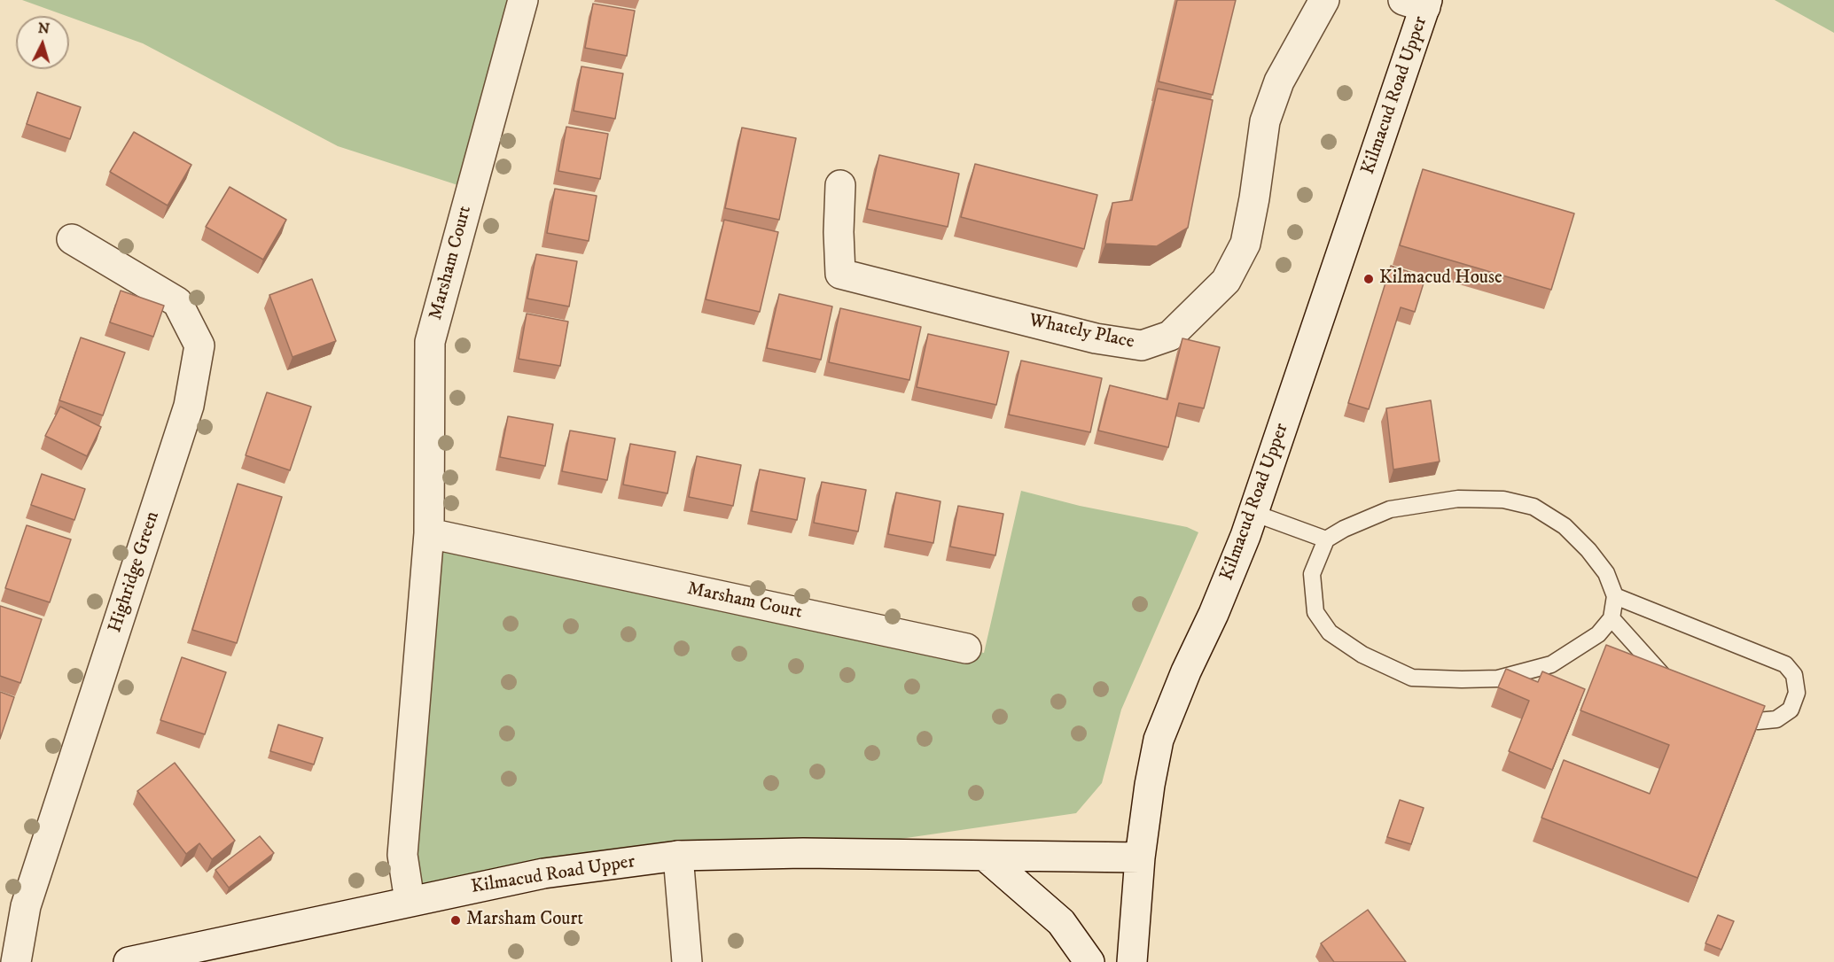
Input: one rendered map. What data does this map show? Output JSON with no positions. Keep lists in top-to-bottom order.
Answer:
{
  "streets": {
    "street": [
      "Kilmacud Road Upper",
      "Marsham Court",
      "Whately Place",
      "Highridge Green"
    ]
  },
  "crossings": [
    ["Kilmacud Road Upper", "Marsham Court"]
  ],
  "places": ["Kilmacud House", "Marsham Court"],
  "north": "top"
}
